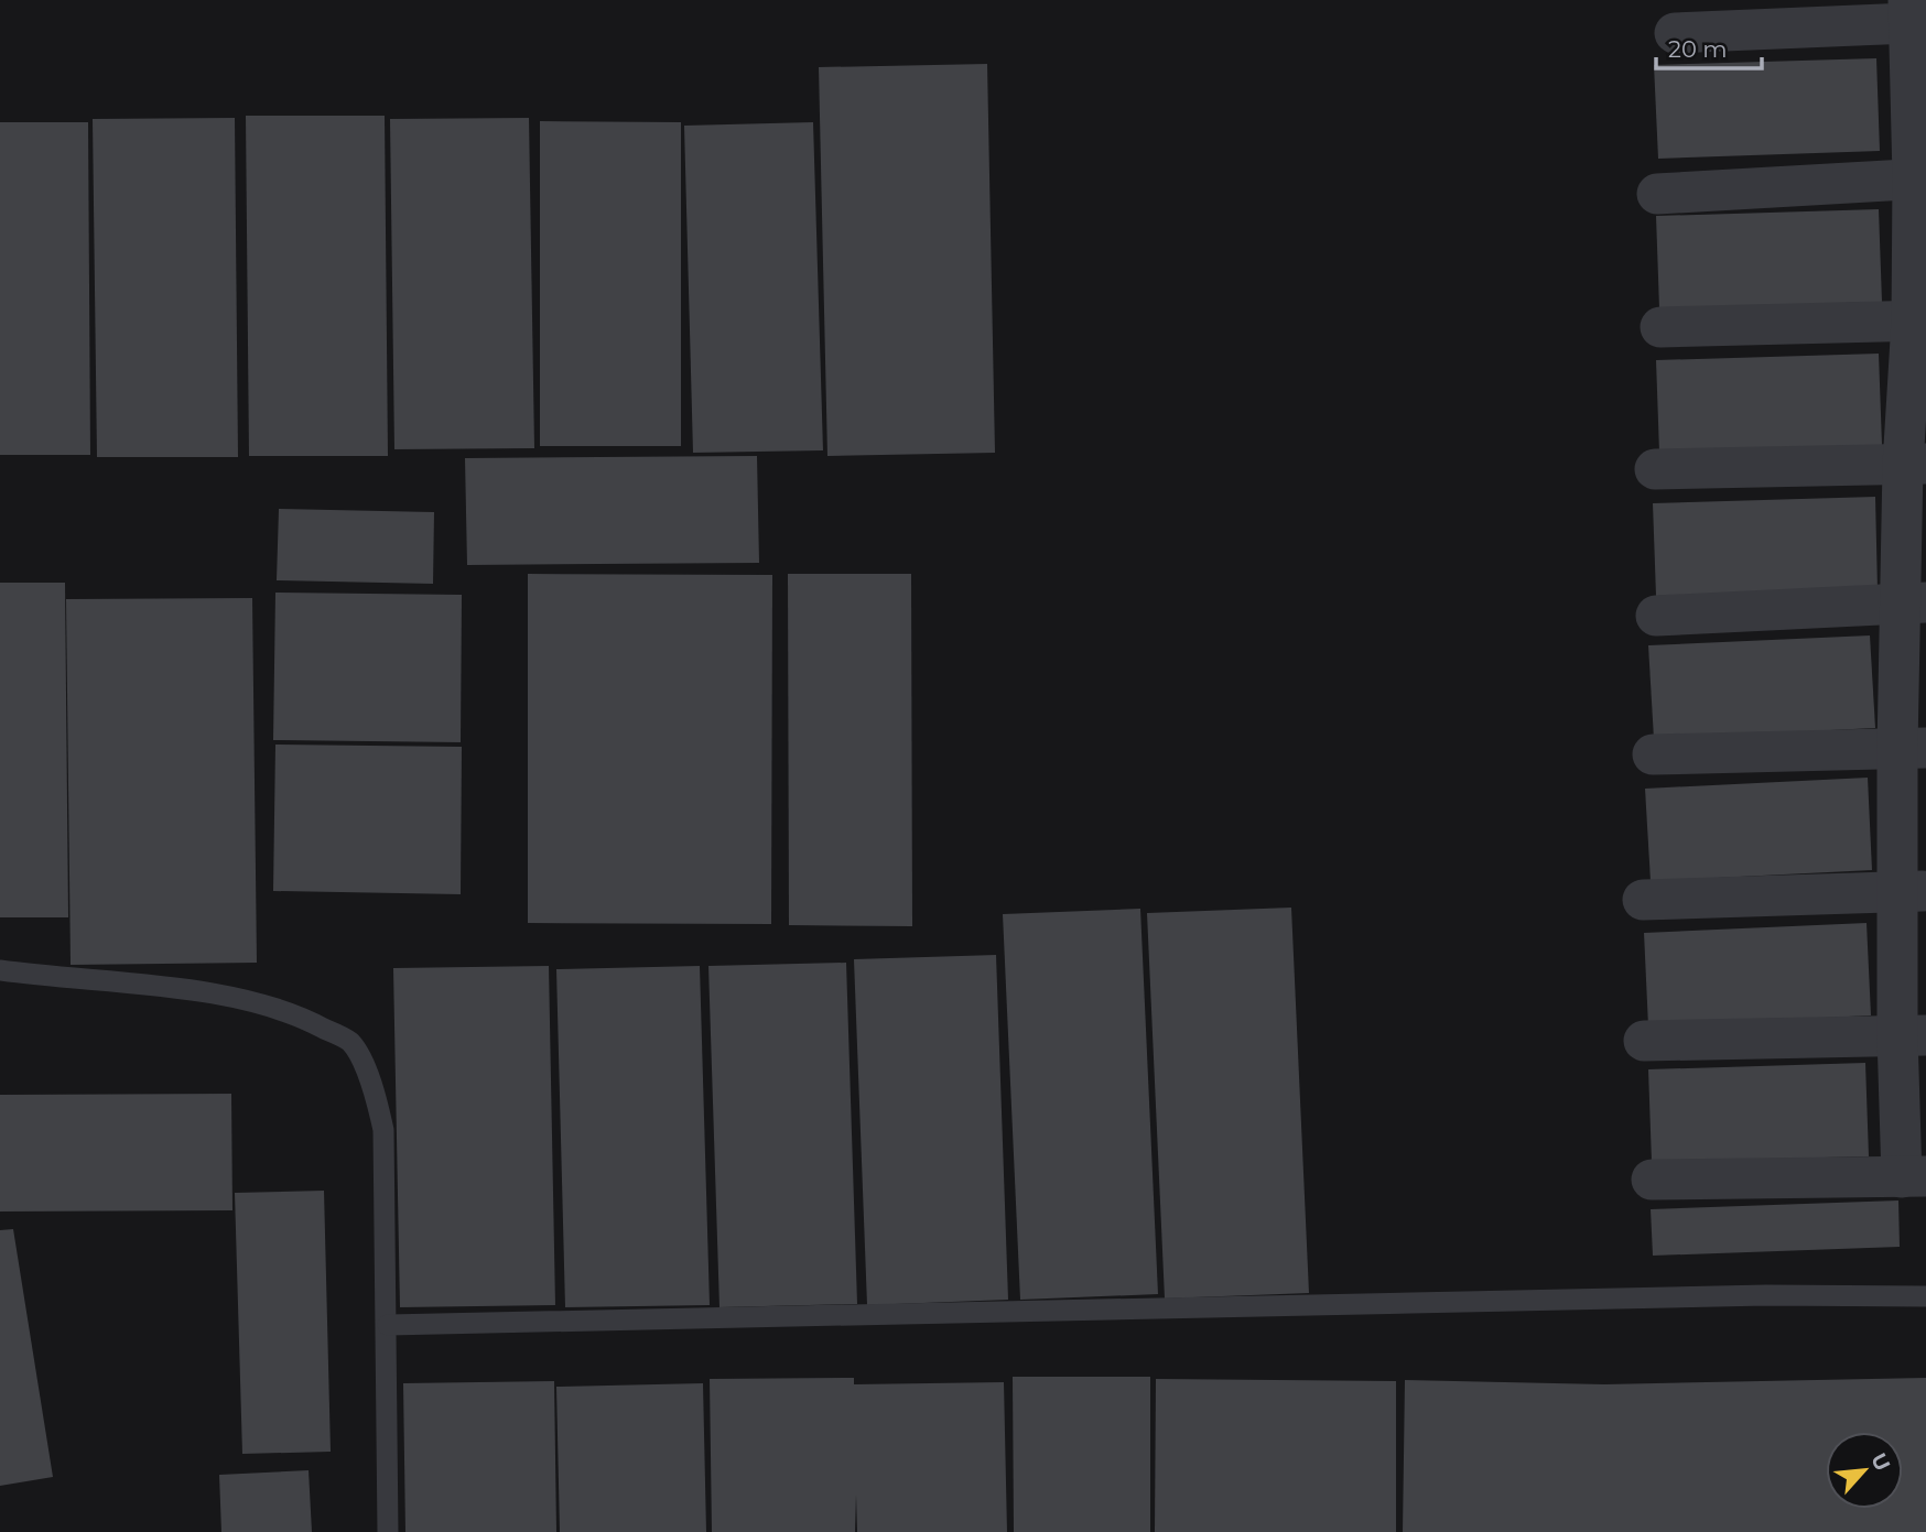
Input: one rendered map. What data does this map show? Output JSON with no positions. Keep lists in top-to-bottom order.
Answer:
{
  "scale_bar": "20 m",
  "north": "top right"
}
